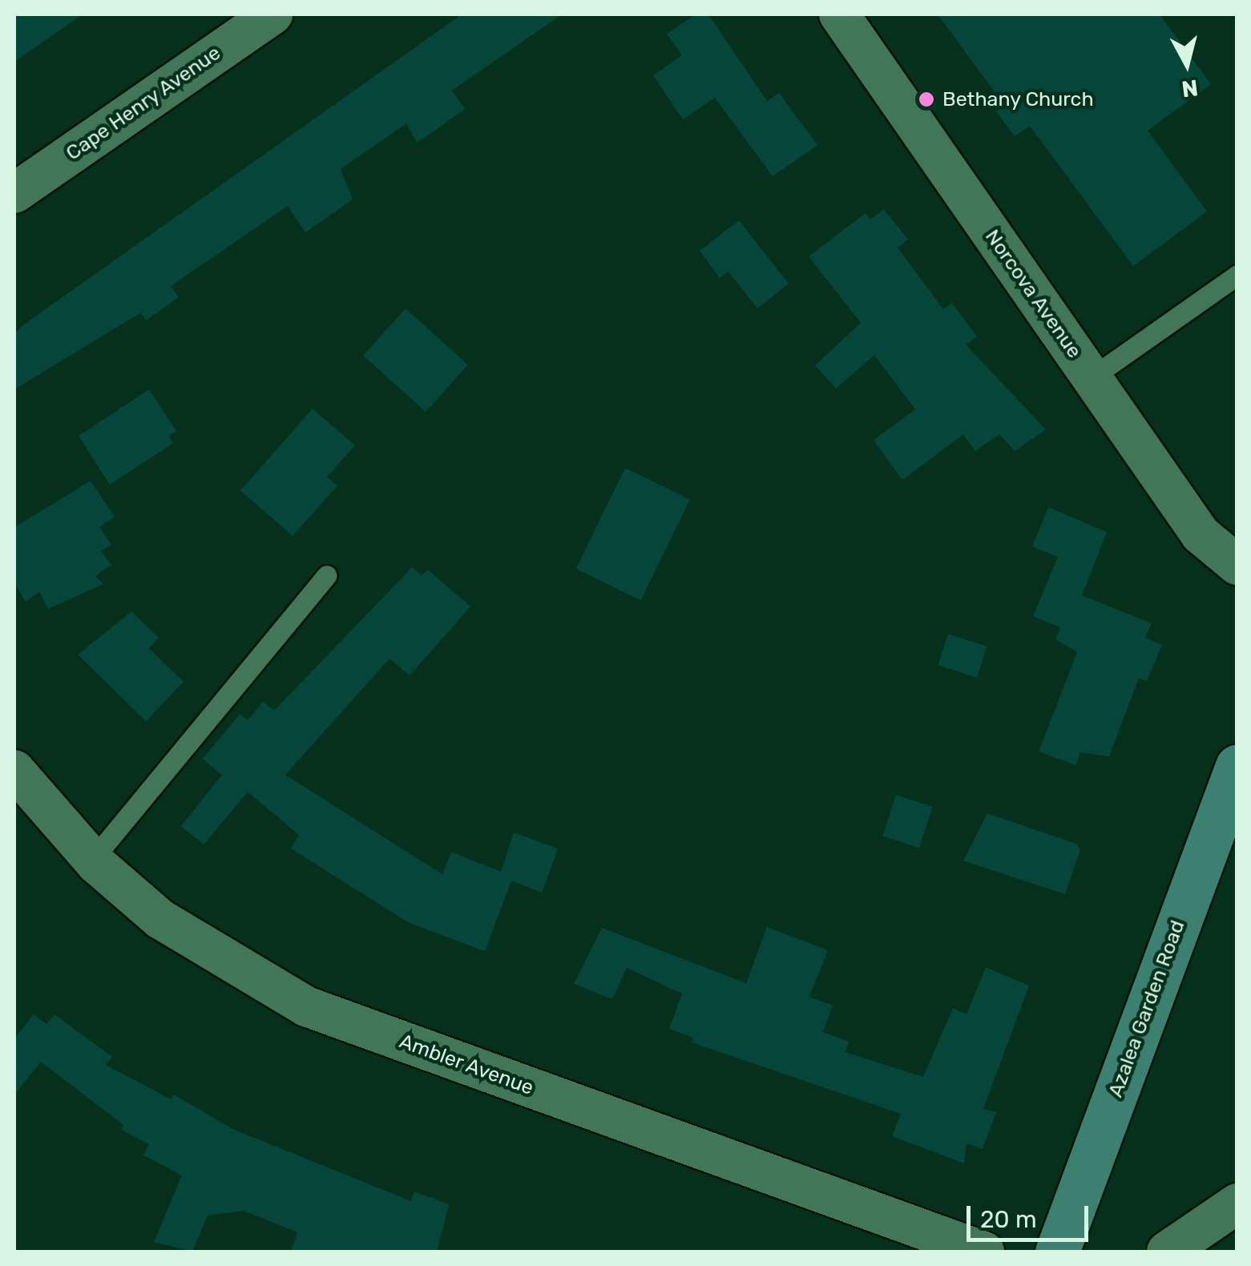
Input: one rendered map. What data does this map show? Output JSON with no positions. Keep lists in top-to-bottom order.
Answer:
{
  "streets": {
    "main road": ["Azalea Garden Road"],
    "street": ["Cape Henry Avenue", "Norcova Avenue", "Ambler Avenue"]
  },
  "places": ["Bethany Church"],
  "scale_bar": "20 m",
  "north": "bottom"
}
